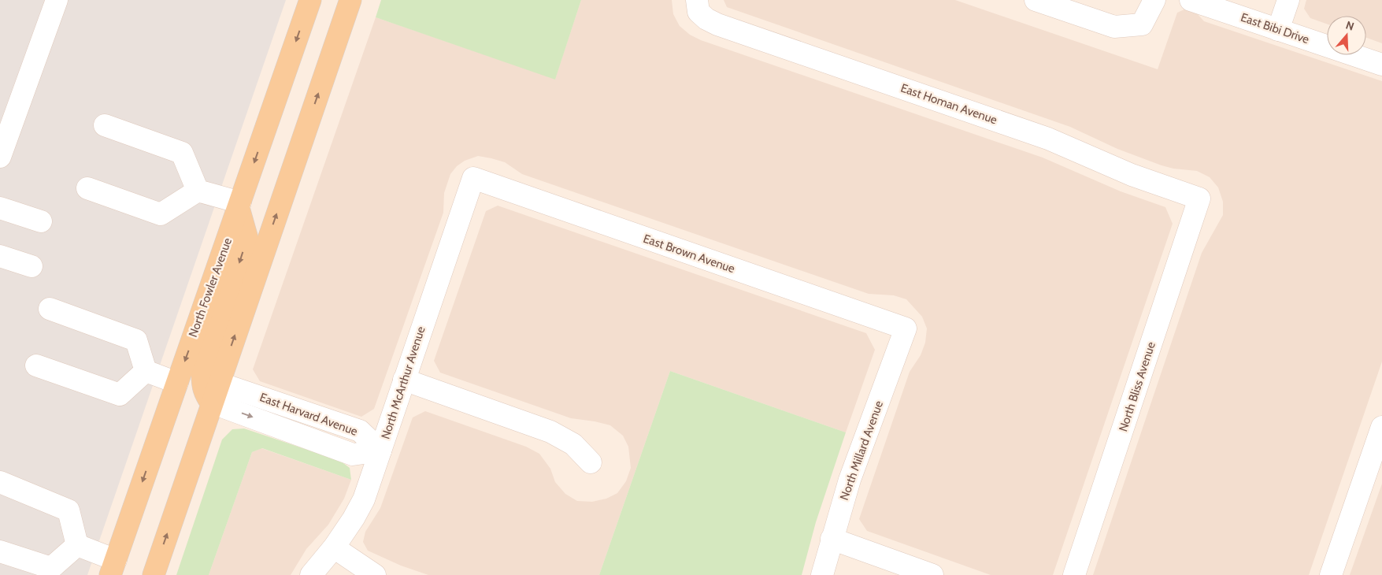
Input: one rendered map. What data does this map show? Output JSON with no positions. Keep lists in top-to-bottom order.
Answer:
{
  "streets": {
    "main road": ["North Fowler Avenue"],
    "street": [
      "East Bibi Drive",
      "East Homan Avenue",
      "East Brown Avenue",
      "North McArthur Avenue",
      "North Bliss Avenue",
      "East Harvard Avenue",
      "North Millard Avenue"
    ]
  },
  "crossings": [
    ["East Homan Avenue", "North Bliss Avenue"],
    ["East Brown Avenue", "North McArthur Avenue"],
    ["East Brown Avenue", "North Millard Avenue"],
    ["North McArthur Avenue", "East Harvard Avenue"]
  ],
  "north": "top"
}
